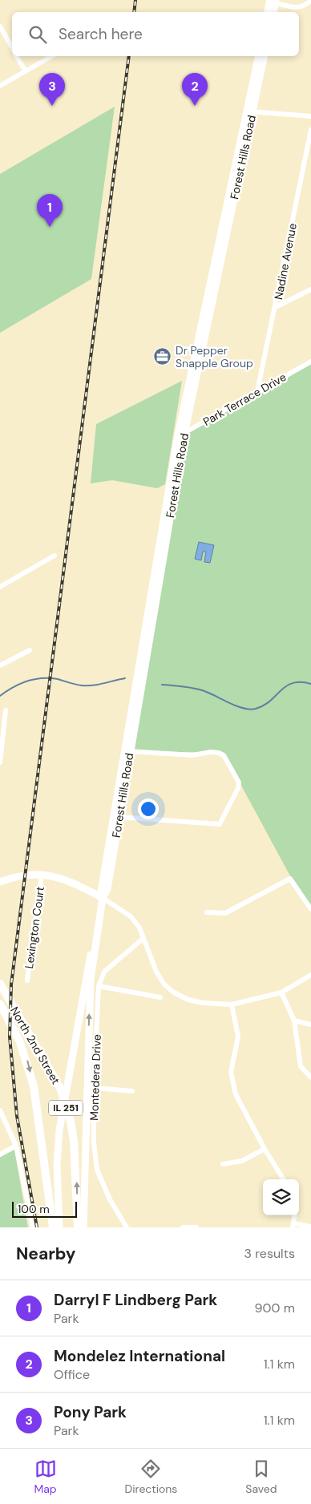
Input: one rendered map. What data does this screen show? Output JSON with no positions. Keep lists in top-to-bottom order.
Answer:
{
  "streets": {
    "main road": ["North 2nd Street", "IL 251"],
    "street": [
      "Forest Hills Road",
      "Nadine Avenue",
      "Park Terrace Drive",
      "Lexington Court",
      "Montedera Drive"
    ]
  },
  "crossings": [
    ["Forest Hills Road", "Park Terrace Drive"],
    ["Nadine Avenue", "Park Terrace Drive"]
  ],
  "places": {
    "office": ["Dr Pepper Snapple Group"]
  },
  "scale_bar": "100 m",
  "page": {
    "search": "Search here",
    "pins": ["2", "3", "1"],
    "scale": "100 m",
    "heading": ["Nearby", "3 results"],
    "list": [
      {
        "mark": "1",
        "name": "Darryl F Lindberg Park",
        "note": "Park",
        "value": "900 m"
      },
      {
        "mark": "2",
        "name": "Mondelez International",
        "note": "Office",
        "value": "1.1 km"
      },
      {
        "mark": "3",
        "name": "Pony Park",
        "note": "Park",
        "value": "1.1 km"
      }
    ],
    "nav": ["Map", "Directions", "Saved"]
  }
}
